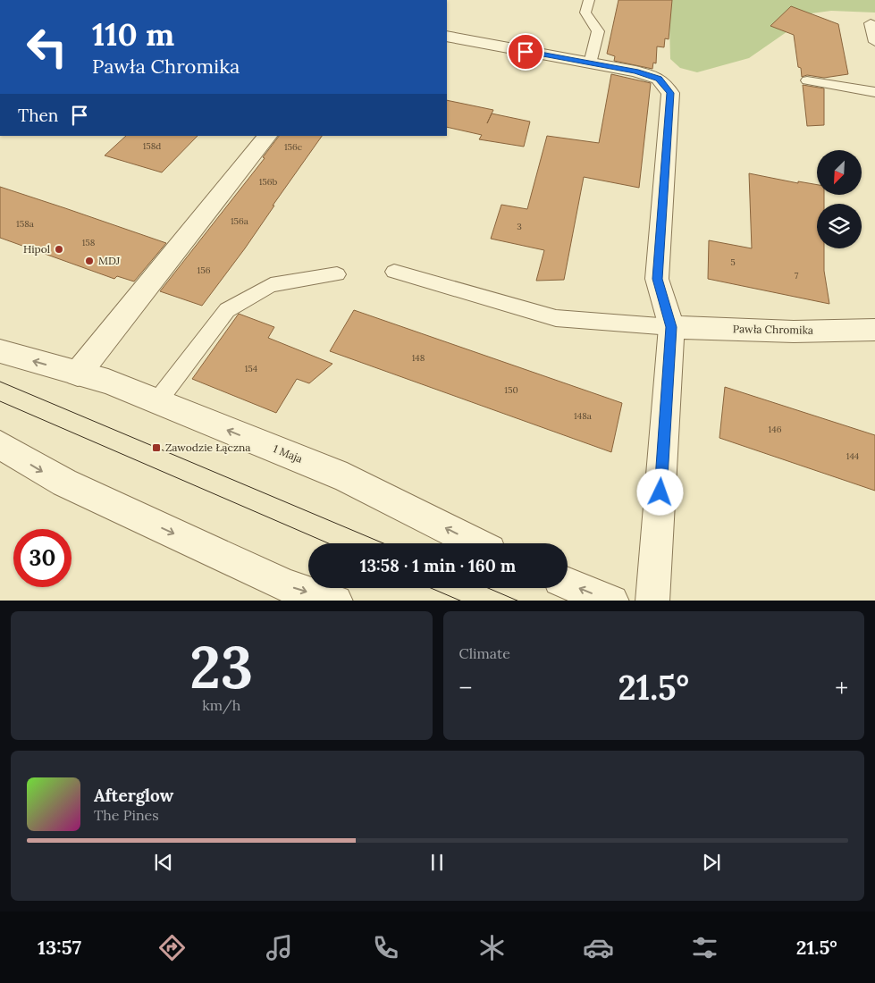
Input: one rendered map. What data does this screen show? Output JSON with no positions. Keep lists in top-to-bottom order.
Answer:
{
  "streets": {
    "street": ["Pawła Chromika", "1 Maja"]
  },
  "places": {
    "other": ["Hipol", "MDJ"],
    "transit": ["Zawodzie Łączna"]
  },
  "house_numbers": [
    "158d",
    "156c",
    "156b",
    "156a",
    "158a",
    "3",
    "158",
    "5",
    "156",
    "7",
    "148",
    "154",
    "150",
    "148a",
    "146",
    "144"
  ],
  "north": "bottom left",
  "page": {
    "turn": ["110 m", "Pawła Chromika"],
    "then": "Then",
    "limit": "30",
    "trip": "13:58 · 1 min · 160 m",
    "tile": [
      ["23", "km/h"],
      "Climate"
    ],
    "heat": ["−", "21.5°", "+"],
    "song": ["Afterglow", "The Pines"],
    "tabs": ["13:57", "21.5°"]
  }
}
